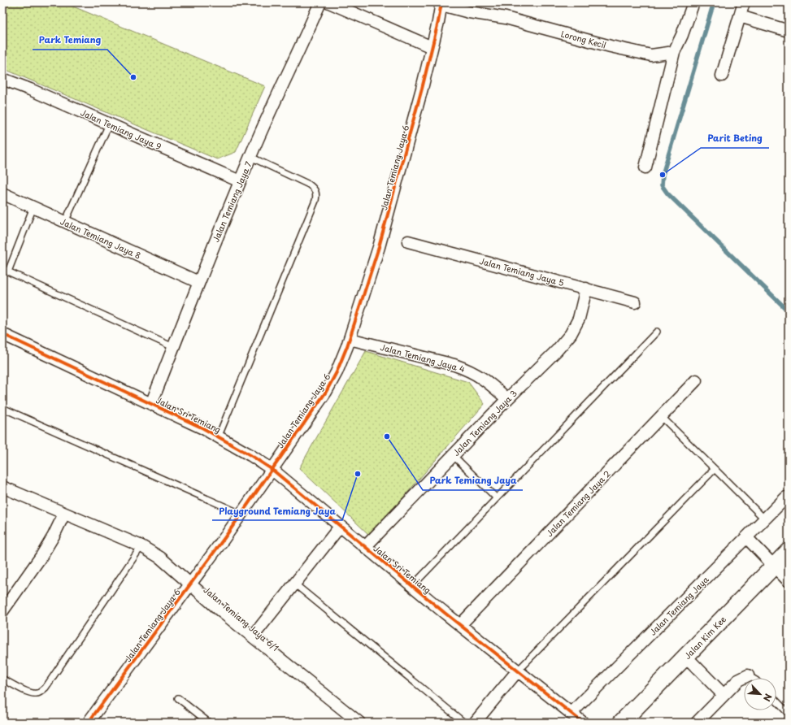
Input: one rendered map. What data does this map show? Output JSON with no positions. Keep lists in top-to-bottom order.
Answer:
{
  "streets": {
    "street": [
      "Lorong Kecil",
      "Jalan Temiang Jaya 9",
      "Jalan Temiang Jaya 6",
      "Jalan Temiang Jaya 7",
      "Jalan Temiang Jaya 8",
      "Jalan Temiang Jaya 5",
      "Jalan Temiang Jaya 4",
      "Jalan Sri Temiang",
      "Jalan Temiang Jaya 3",
      "Jalan Temiang Jaya 2",
      "Jalan Temiang Jaya",
      "Jalan Temiang Jaya 6/1",
      "Jalan Kim Kee"
    ]
  },
  "crossings": [
    ["Lorong Kecil", "Jalan Temiang Jaya 6"],
    ["Jalan Temiang Jaya 9", "Jalan Temiang Jaya 7"],
    ["Jalan Temiang Jaya 6", "Jalan Temiang Jaya 4"],
    ["Jalan Temiang Jaya 6", "Jalan Sri Temiang"],
    ["Jalan Temiang Jaya 6", "Jalan Temiang Jaya 6/1"],
    ["Jalan Temiang Jaya 7", "Jalan Temiang Jaya 8"],
    ["Jalan Temiang Jaya 7", "Jalan Sri Temiang"],
    ["Jalan Temiang Jaya 5", "Jalan Temiang Jaya 3"],
    ["Jalan Temiang Jaya 4", "Jalan Temiang Jaya 3"],
    ["Jalan Sri Temiang", "Jalan Temiang Jaya 3"],
    ["Jalan Sri Temiang", "Jalan Temiang Jaya 2"],
    ["Jalan Sri Temiang", "Jalan Temiang Jaya"]
  ],
  "places": [
    "Park Temiang",
    "Parit Beting",
    "Park Temiang Jaya",
    "Playground Temiang Jaya"
  ],
  "north": "bottom right"
}
